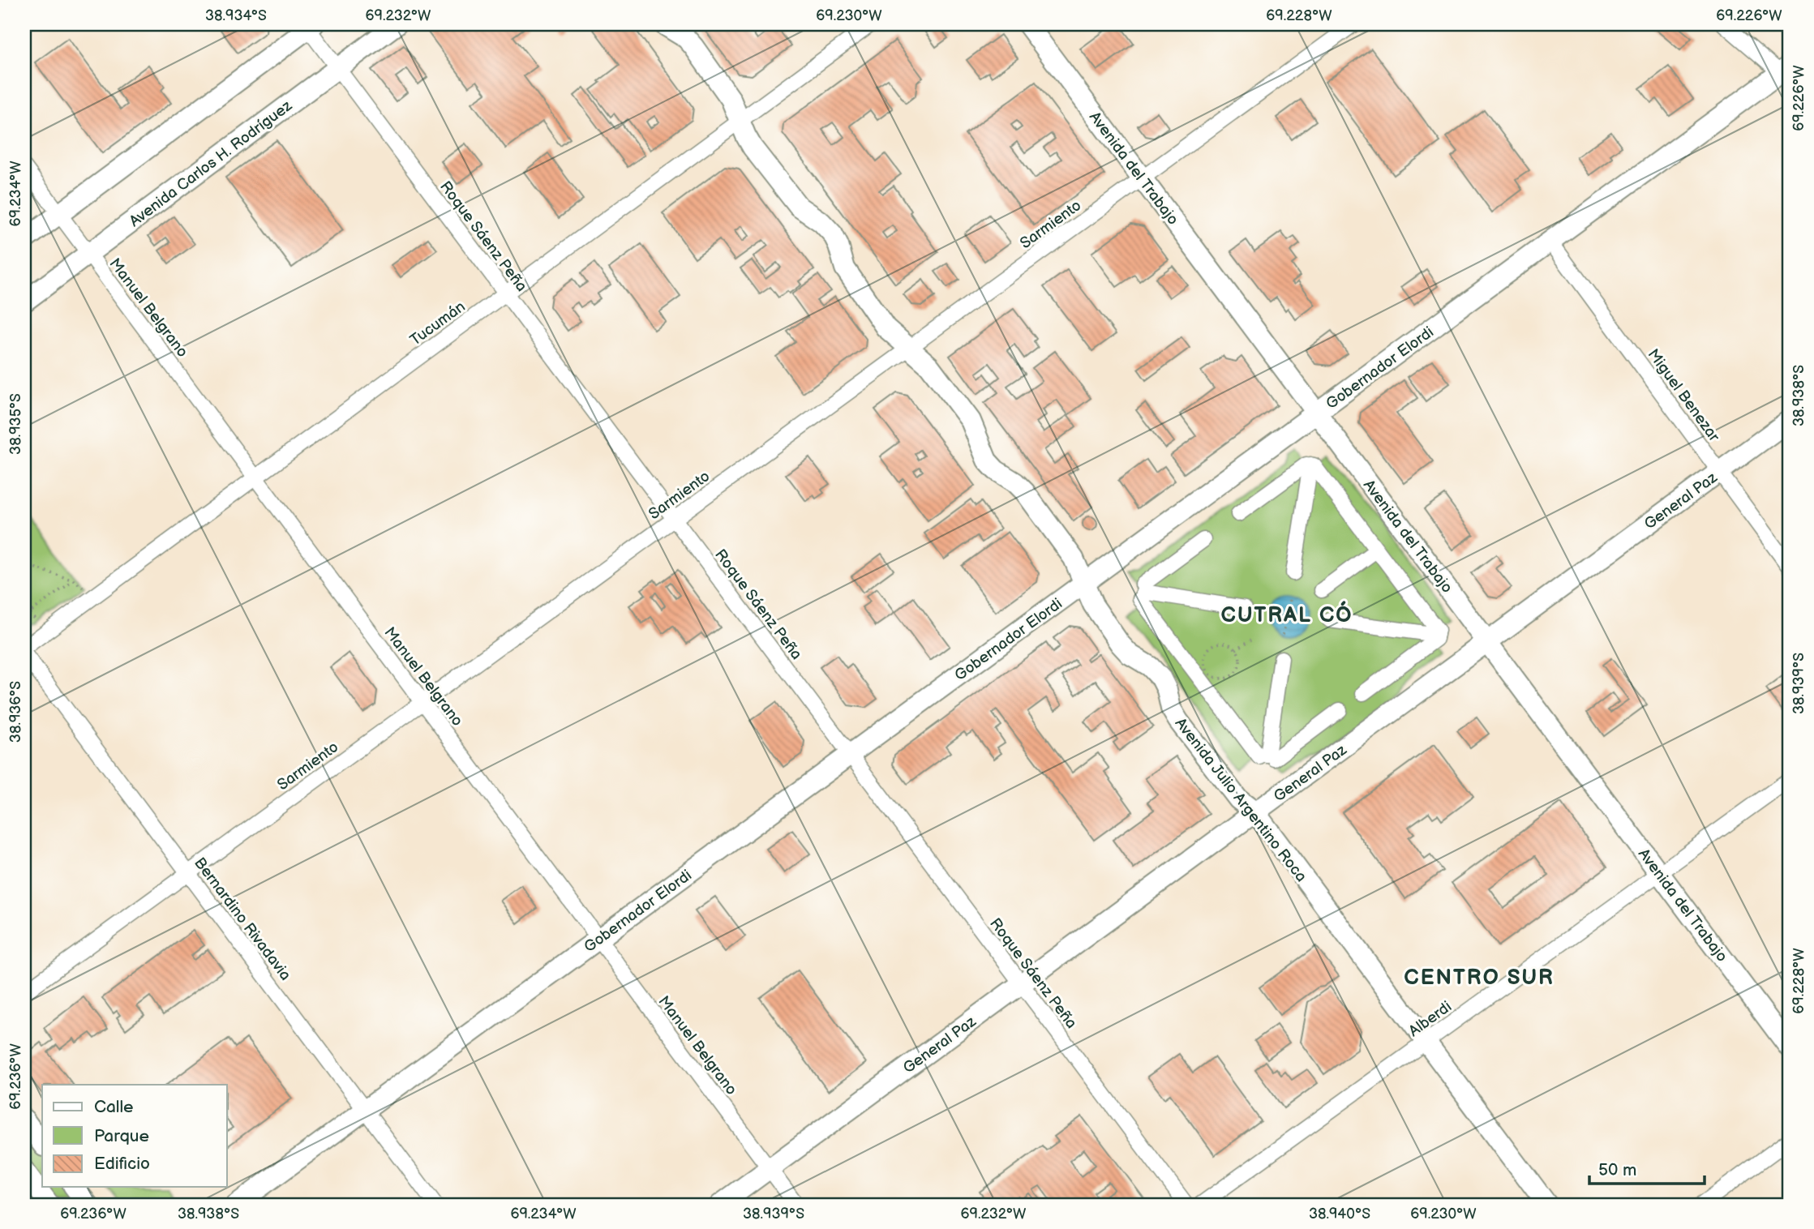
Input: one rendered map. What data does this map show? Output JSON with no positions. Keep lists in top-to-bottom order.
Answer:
{
  "streets": {
    "street": [
      "Avenida Carlos H. Rodríguez",
      "Avenida del Trabajo",
      "Sarmiento",
      "Roque Sáenz Peña",
      "Manuel Belgrano",
      "Tucumán",
      "Gobernador Elordi",
      "Miguel Benezar",
      "General Paz",
      "Avenida Julio Argentino Roca",
      "Bernardino Rivadavia",
      "Alberdi"
    ]
  },
  "crossings": [
    ["Avenida Carlos H. Rodríguez", "Roque Sáenz Peña"],
    ["Avenida Carlos H. Rodríguez", "Manuel Belgrano"],
    ["Avenida del Trabajo", "Sarmiento"],
    ["Avenida del Trabajo", "Gobernador Elordi"],
    ["Avenida del Trabajo", "General Paz"],
    ["Avenida del Trabajo", "Alberdi"],
    ["Sarmiento", "Roque Sáenz Peña"],
    ["Sarmiento", "Manuel Belgrano"],
    ["Sarmiento", "Avenida Julio Argentino Roca"],
    ["Sarmiento", "Bernardino Rivadavia"],
    ["Roque Sáenz Peña", "Tucumán"],
    ["Roque Sáenz Peña", "Gobernador Elordi"],
    ["Roque Sáenz Peña", "General Paz"],
    ["Manuel Belgrano", "Tucumán"],
    ["Manuel Belgrano", "Gobernador Elordi"],
    ["Manuel Belgrano", "General Paz"],
    ["Tucumán", "Avenida Julio Argentino Roca"],
    ["Gobernador Elordi", "Miguel Benezar"],
    ["Gobernador Elordi", "Avenida Julio Argentino Roca"],
    ["Gobernador Elordi", "Bernardino Rivadavia"],
    ["Miguel Benezar", "General Paz"],
    ["General Paz", "Avenida Julio Argentino Roca"],
    ["Avenida Julio Argentino Roca", "Alberdi"]
  ],
  "districts": ["CUTRAL CÓ", "CENTRO SUR"],
  "legend": ["Calle", "Parque", "Edificio"],
  "scale_bar": "50 m",
  "coordinates": [
    "38.934°S",
    "69.232°W",
    "69.230°W",
    "69.228°W",
    "69.226°W",
    "69.234°W",
    "38.938°S",
    "38.935°S",
    "38.939°S",
    "38.936°S",
    "69.236°W",
    "38.940°S"
  ]
}
